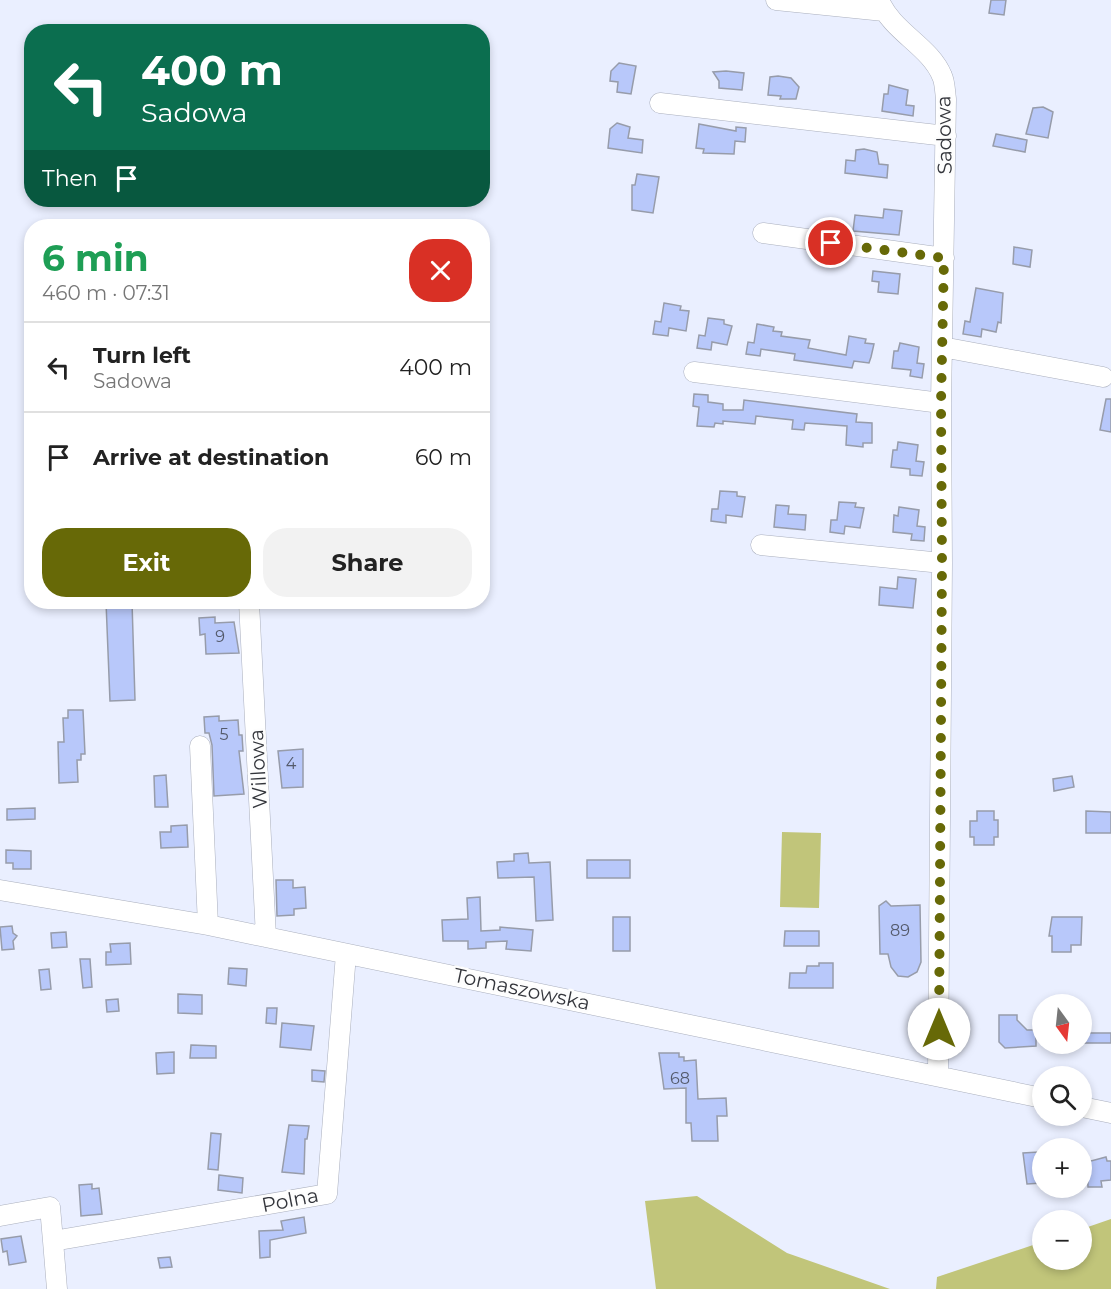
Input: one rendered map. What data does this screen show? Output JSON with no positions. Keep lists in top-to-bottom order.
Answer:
{
  "streets": {
    "street": [
      "Sadowa",
      "Willowa",
      "Tomaszowska",
      "Polna"
    ]
  },
  "crossings": [
    ["Sadowa", "Tomaszowska"],
    ["Willowa", "Tomaszowska"],
    ["Tomaszowska", "Polna"]
  ],
  "house_numbers": [
    "9",
    "5",
    "4",
    "89",
    "68"
  ],
  "north": "bottom",
  "page": {
    "turn": ["400 m", "Sadowa"],
    "then": "Then",
    "heading": ["6 min", "460 m · 07:31"],
    "list": [
      {
        "name": "Turn left",
        "note": "Sadowa",
        "value": "400 m"
      },
      {
        "name": "Arrive at destination",
        "value": "60 m"
      }
    ],
    "buttons": ["Exit", "Share"],
    "map_buttons": ["+", "−"]
  }
}
